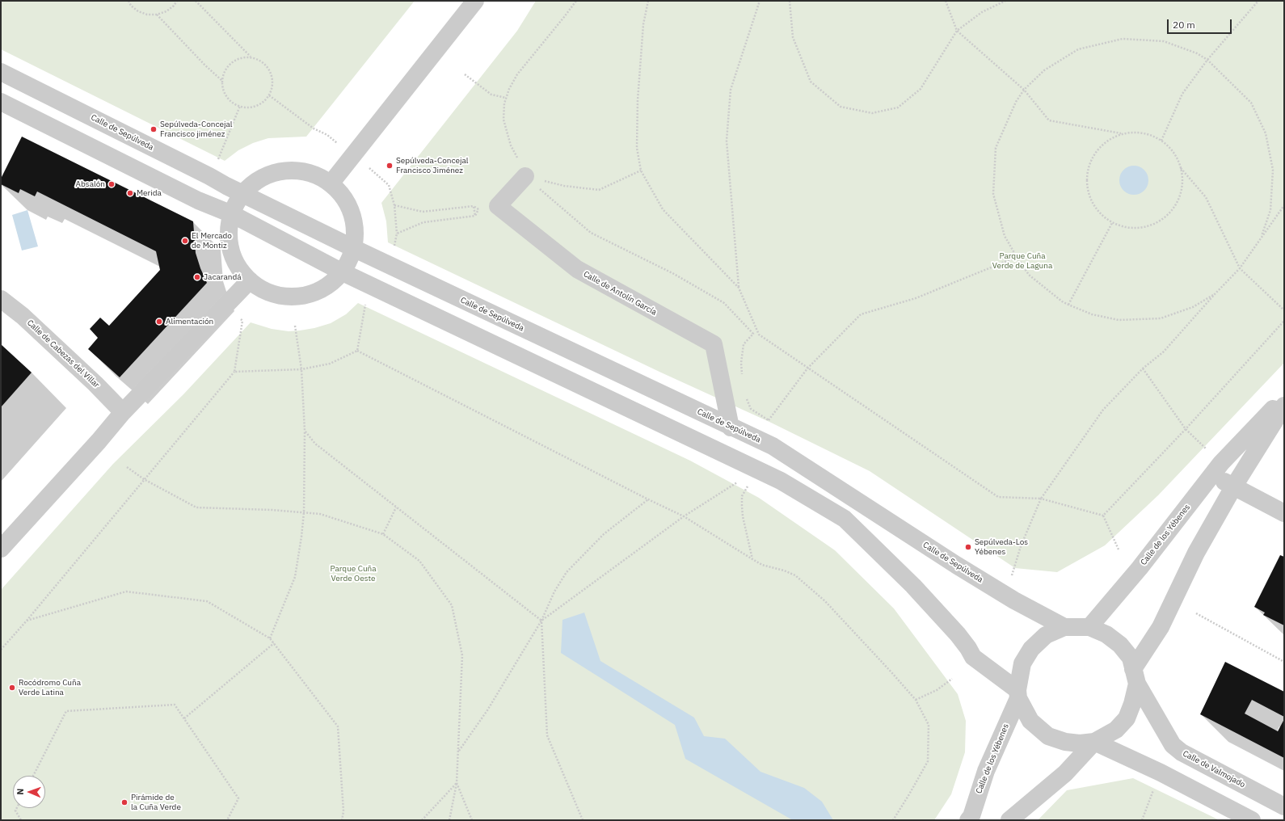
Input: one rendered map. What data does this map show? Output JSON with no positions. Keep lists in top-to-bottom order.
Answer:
{
  "streets": {
    "street": [
      "Calle de Sepúlveda",
      "Calle de Antolín García",
      "Calle de Cabezas del Villar",
      "Calle de los Yébenes",
      "Calle de Valmojado"
    ]
  },
  "crossings": [
    ["Calle de Sepúlveda", "Calle de Antolín García"],
    ["Calle de Sepúlveda", "Calle de los Yébenes"]
  ],
  "parks": ["Parque Cuña Verde de Laguna", "Parque Cuña Verde Oeste"],
  "places": [
    "Sepúlveda-Concejal Francisco jiménez",
    "Sepúlveda-Concejal Francisco Jiménez",
    "Absalón",
    "Merida",
    "El Mercado de Montiz",
    "Jacarandá",
    "Alimentación",
    "Sepúlveda-Los Yébenes",
    "Rocódromo Cuña Verde Latina",
    "Pirámide de la Cuña Verde"
  ],
  "scale_bar": "20 m",
  "north": "left"
}
